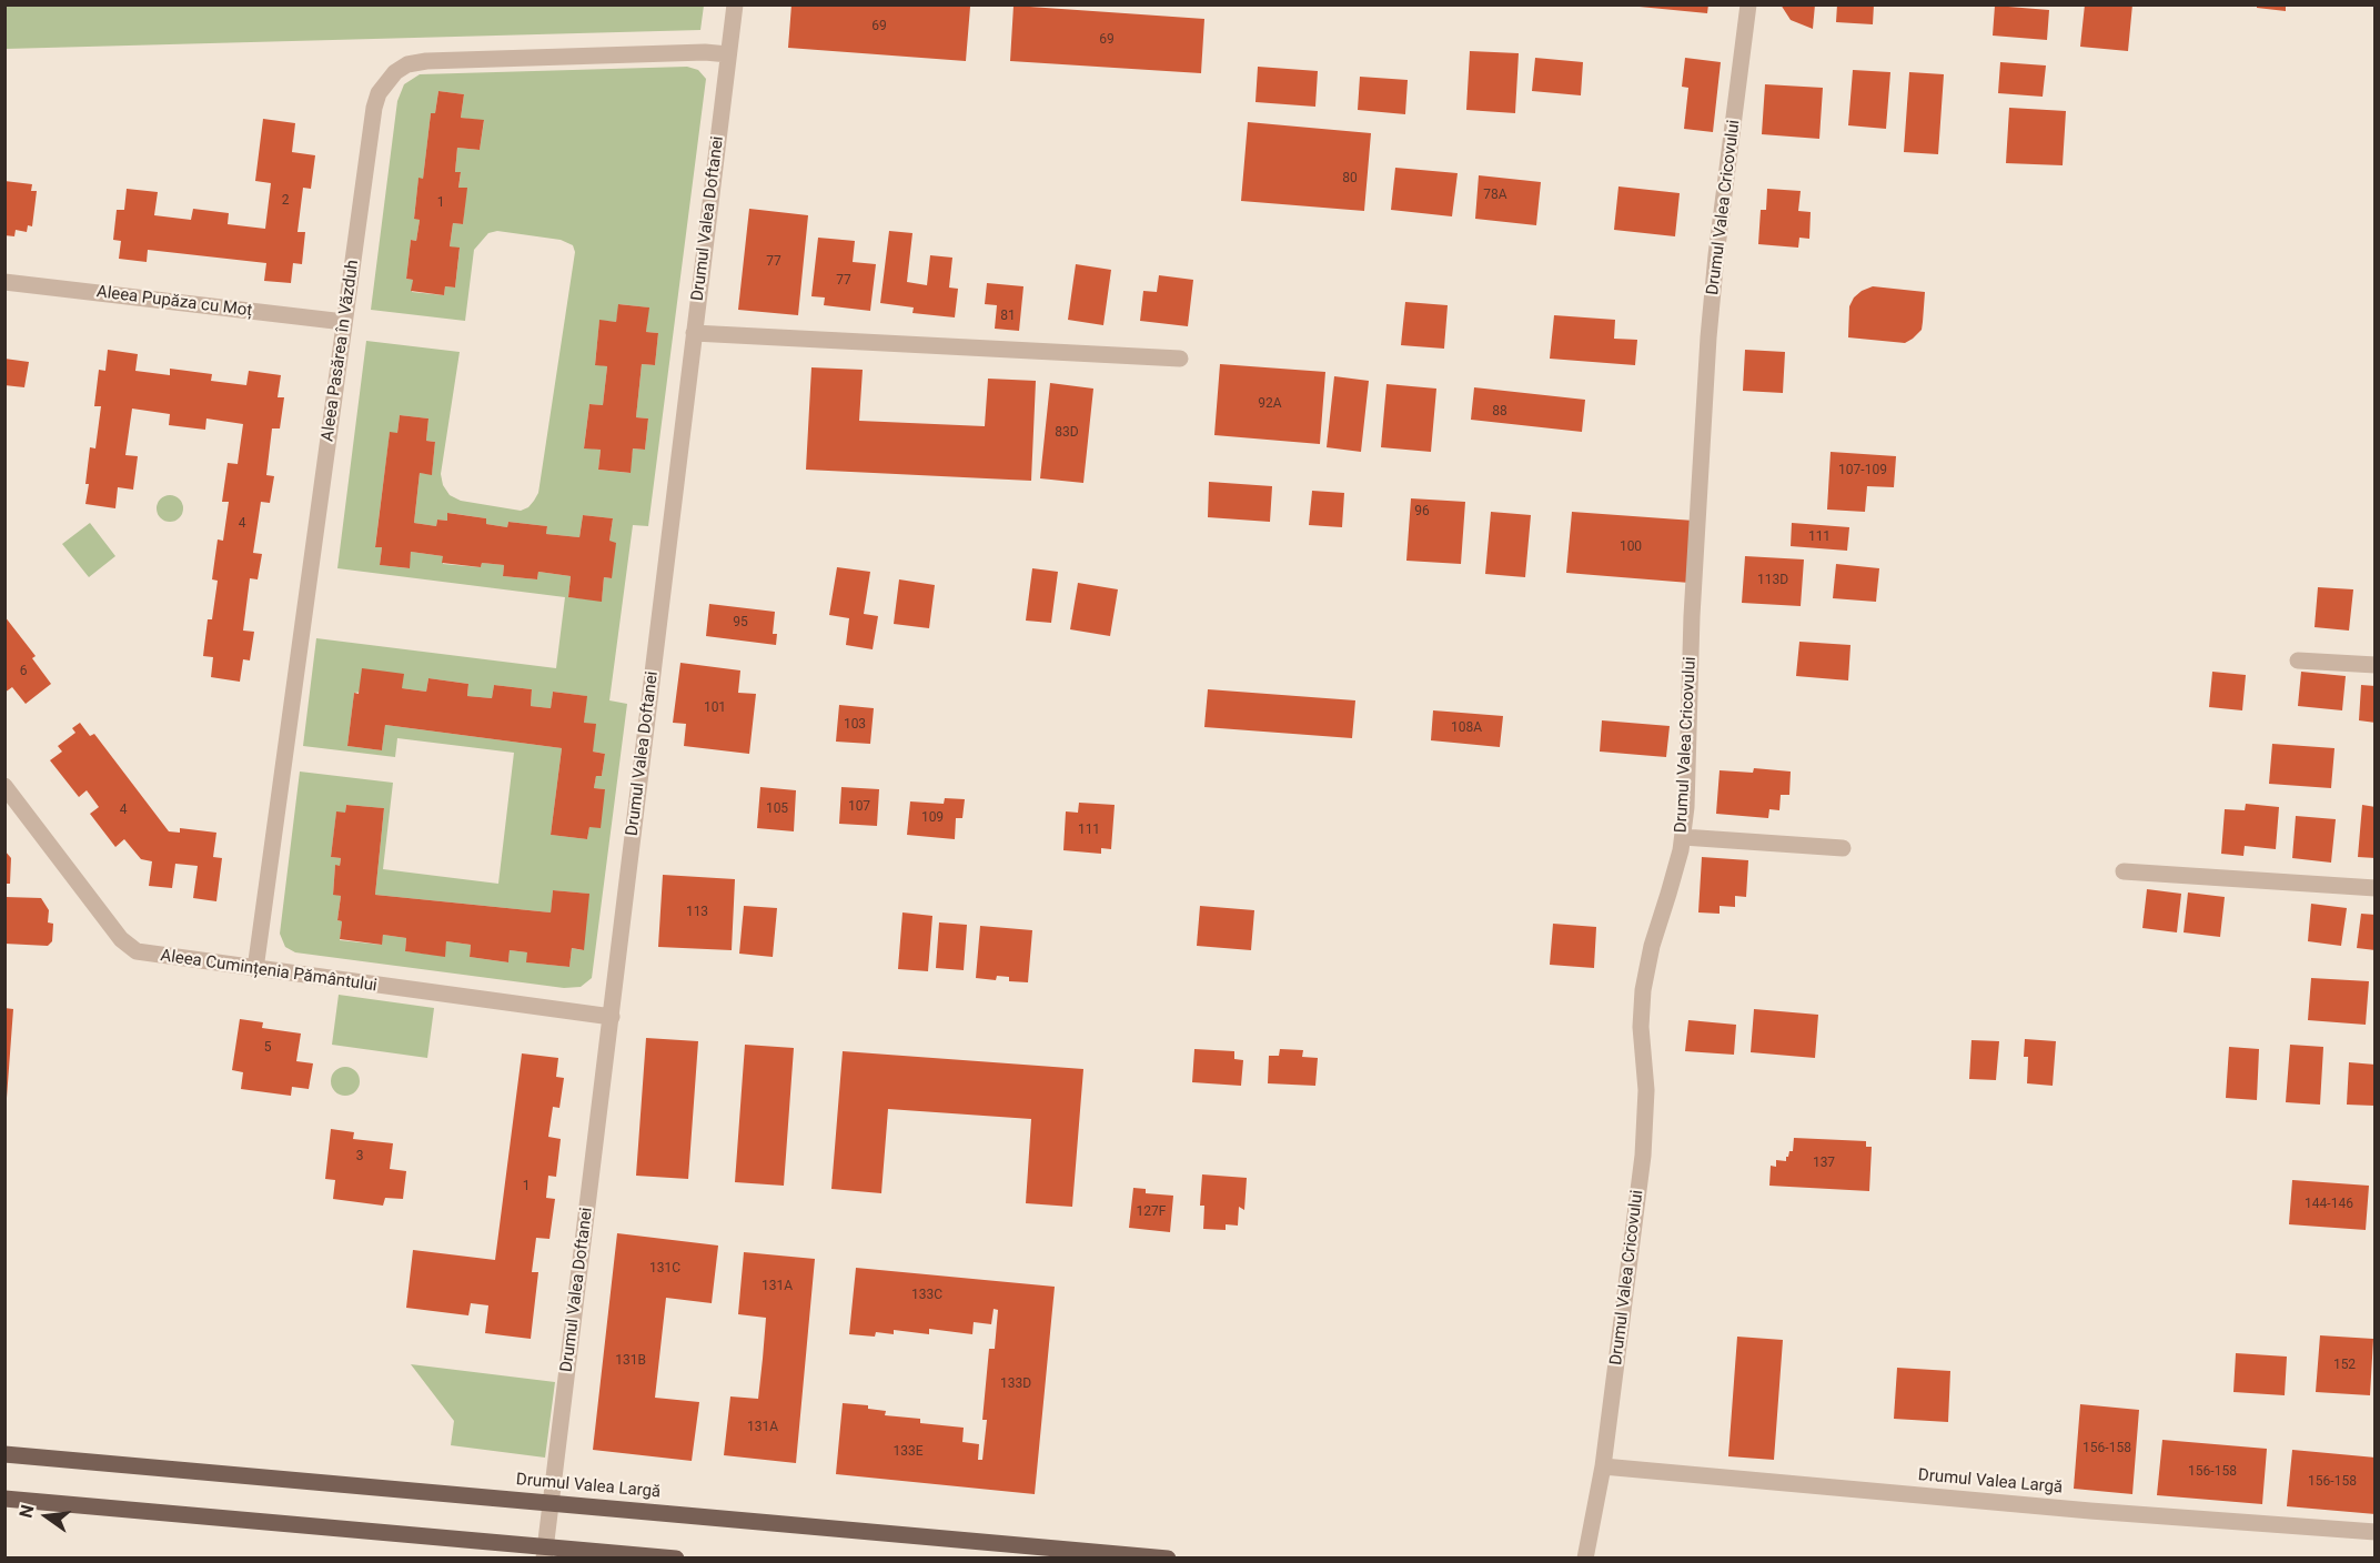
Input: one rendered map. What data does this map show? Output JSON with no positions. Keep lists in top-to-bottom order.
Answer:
{
  "streets": {
    "main road": ["Drumul Valea Largă"],
    "street": [
      "Drumul Valea Cricovului",
      "Drumul Valea Doftanei",
      "Aleea Pupăza cu Moț",
      "Aleea Pasărea în Văzduh",
      "Aleea Cumințenia Pământului"
    ]
  },
  "crossings": [
    ["Drumul Valea Cricovului", "Drumul Valea Largă"],
    ["Drumul Valea Doftanei", "Aleea Pasărea în Văzduh"],
    ["Drumul Valea Doftanei", "Aleea Cumințenia Pământului"],
    ["Drumul Valea Doftanei", "Drumul Valea Largă"],
    ["Aleea Pupăza cu Moț", "Aleea Pasărea în Văzduh"],
    ["Aleea Pasărea în Văzduh", "Aleea Cumințenia Pământului"]
  ],
  "house_numbers": [
    "69",
    "69",
    "80",
    "78A",
    "2",
    "1",
    "77",
    "77",
    "81",
    "92A",
    "88",
    "83D",
    "107-109",
    "96",
    "4",
    "111",
    "100",
    "113D",
    "95",
    "6",
    "101",
    "103",
    "108A",
    "107",
    "105",
    "4",
    "109",
    "111",
    "113",
    "5",
    "3",
    "137",
    "1",
    "144-146",
    "127F",
    "131C",
    "131A",
    "133C",
    "131B",
    "152",
    "133D",
    "131A",
    "156-158",
    "133E",
    "156-158",
    "156-158"
  ],
  "north": "left"
}
